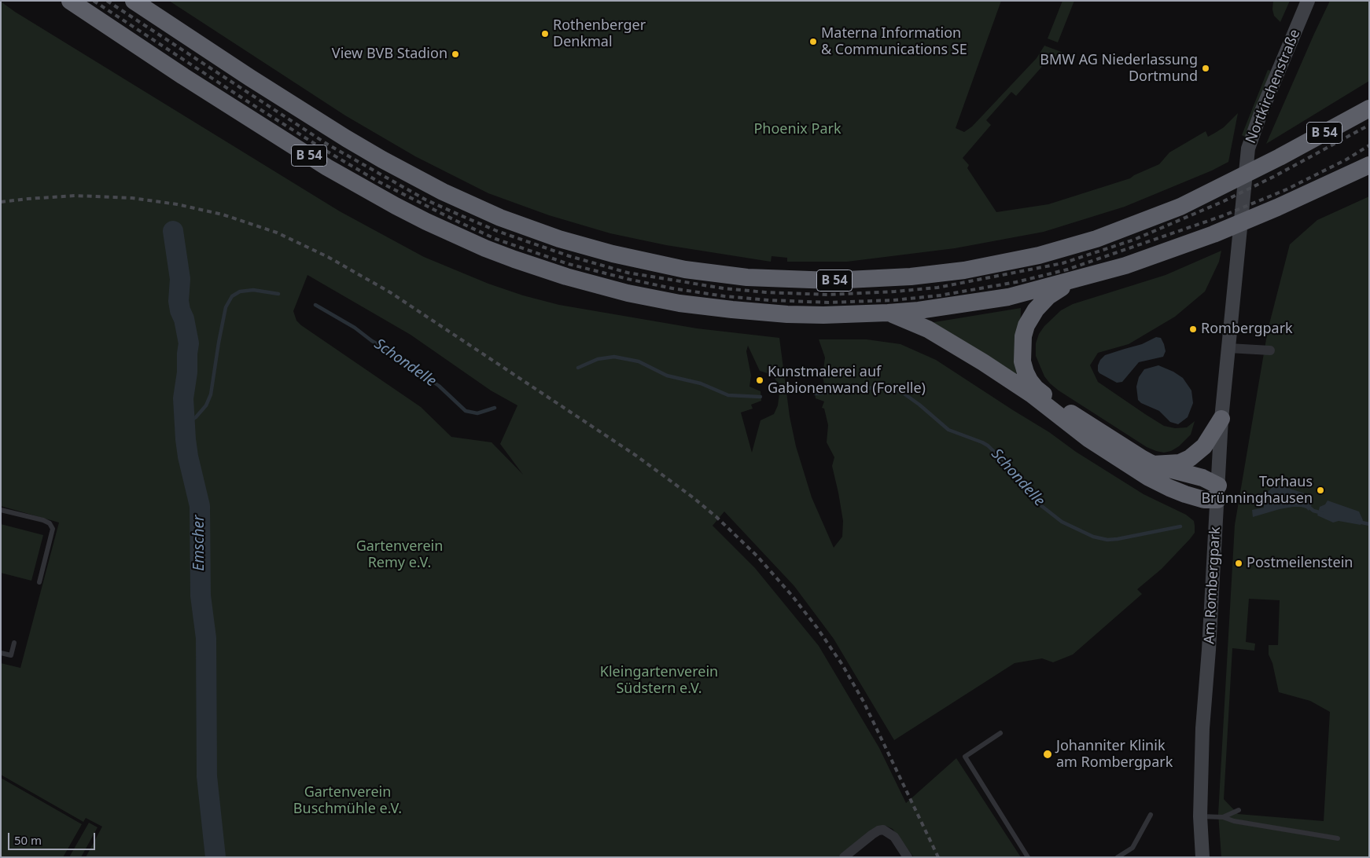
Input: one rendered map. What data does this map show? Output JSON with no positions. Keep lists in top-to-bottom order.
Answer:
{
  "streets": {
    "highway": ["B 54"],
    "main road": ["Nortkirchenstraße", "Am Rombergpark"]
  },
  "crossings": [
    ["Nortkirchenstraße", "Am Rombergpark"]
  ],
  "water": ["Schondelle", "Emscher"],
  "parks": [
    "Phoenix Park",
    "Gartenverein Remy e.V.",
    "Kleingartenverein Südstern e.V.",
    "Gartenverein Buschmühle e.V."
  ],
  "places": [
    "Rothenberger Denkmal",
    "Materna Information & Communications SE",
    "View BVB Stadion",
    "BMW AG Niederlassung Dortmund",
    "Rombergpark",
    "Kunstmalerei auf Gabionenwand (Forelle)",
    "Torhaus Brünninghausen",
    "Postmeilenstein",
    "Johanniter Klinik am Rombergpark"
  ],
  "scale_bar": "50 m"
}
